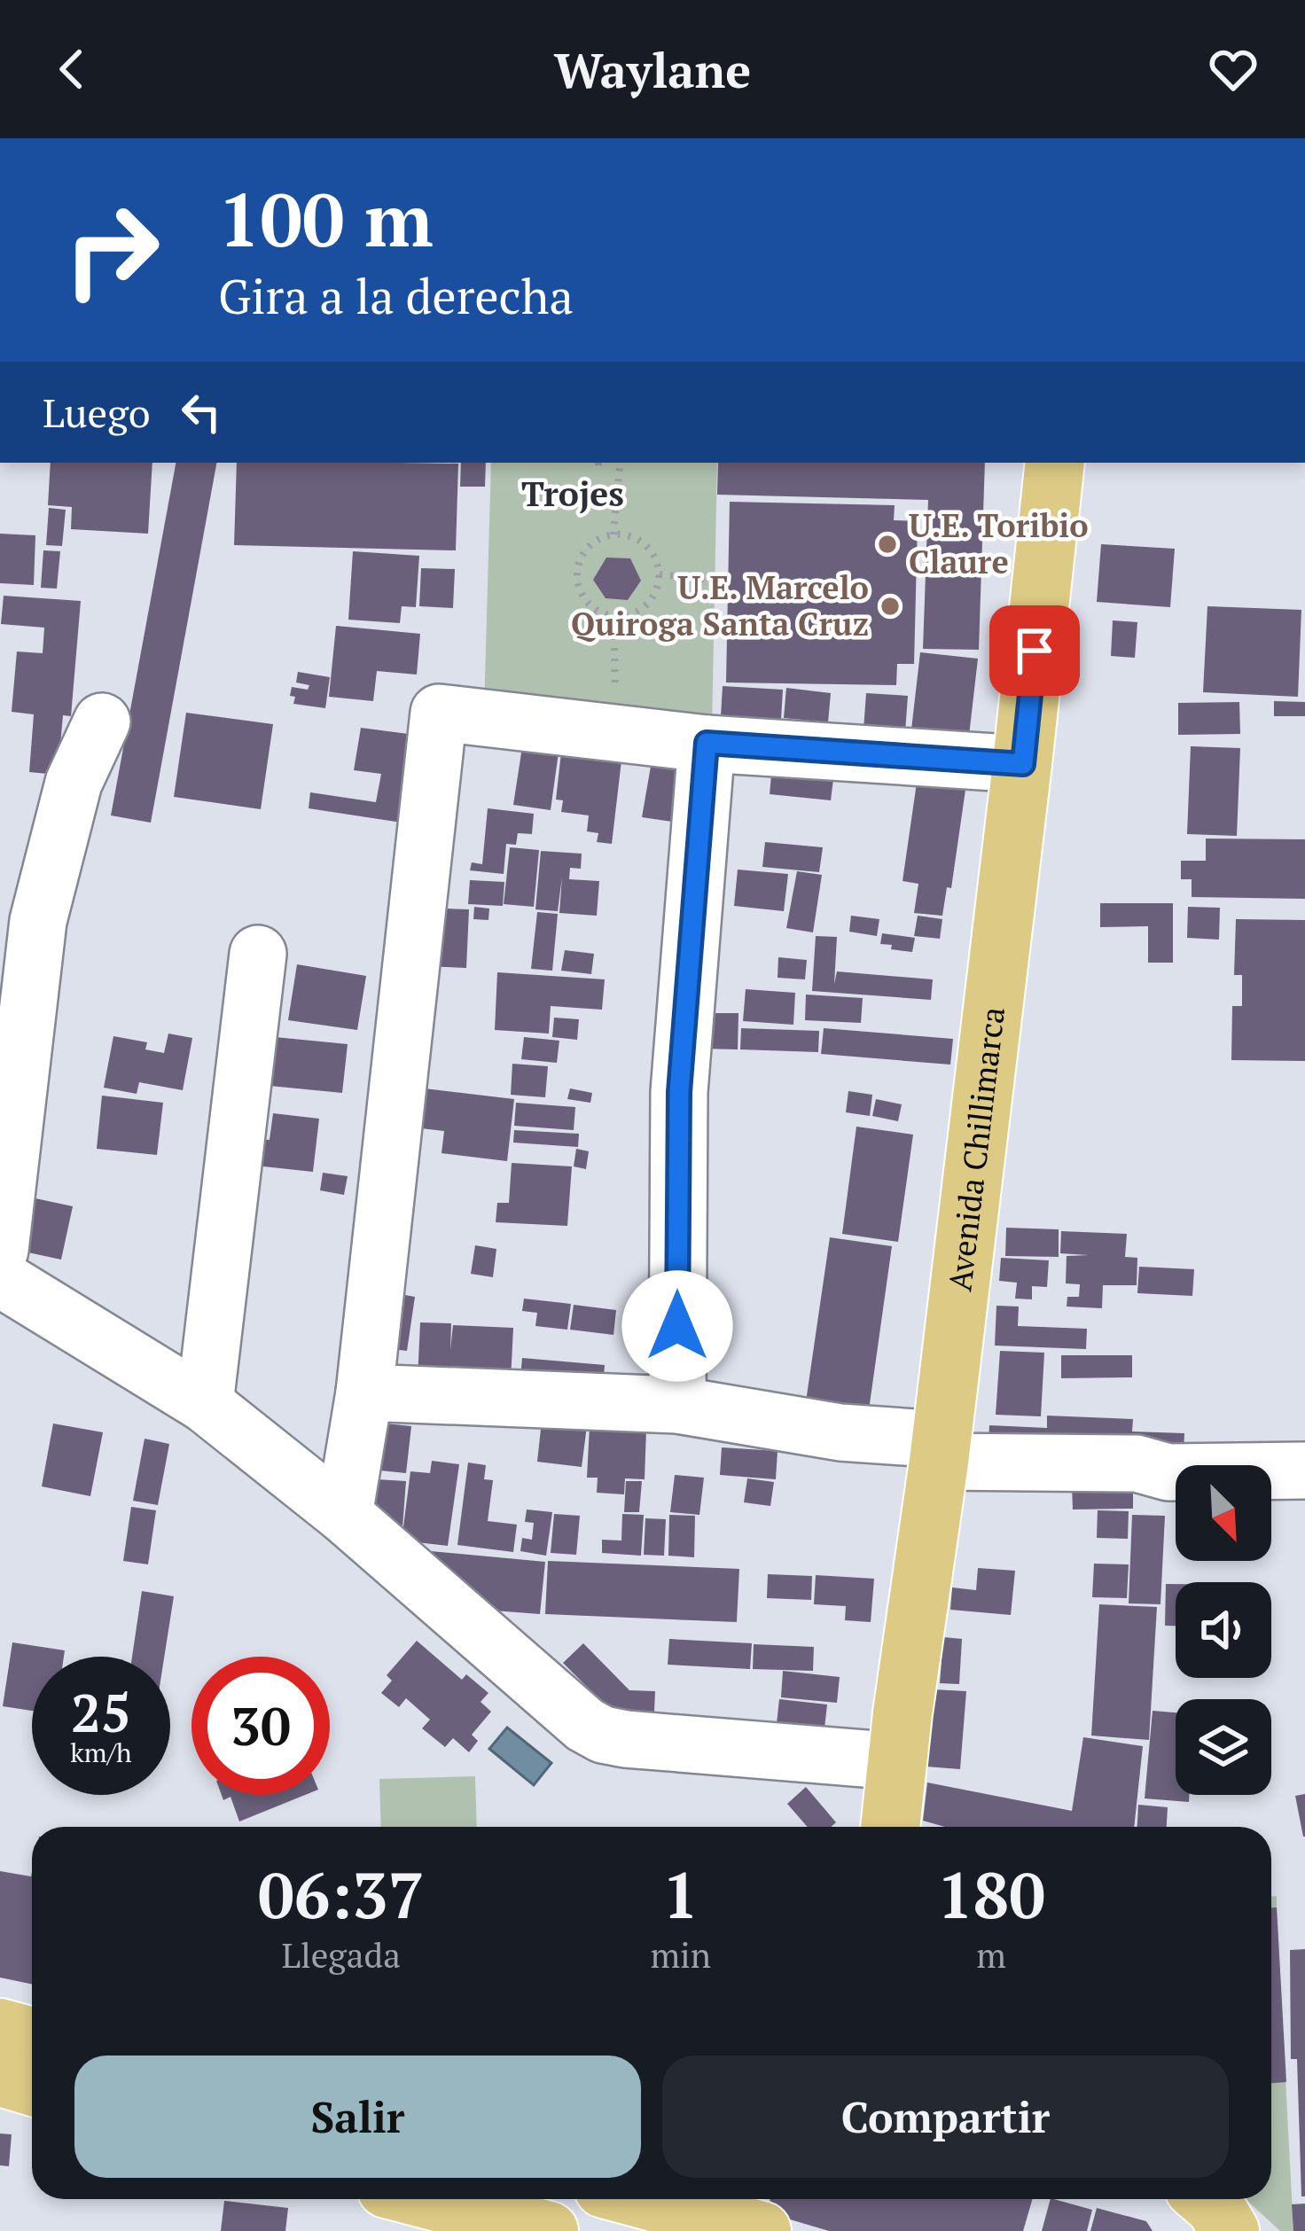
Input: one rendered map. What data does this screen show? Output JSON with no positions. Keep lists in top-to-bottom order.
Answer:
{
  "streets": {
    "main road": ["Avenida Chillimarca"]
  },
  "districts": ["Trojes"],
  "places": ["U.E. Toribio Claure", "U.E. Marcelo Quiroga Santa Cruz"],
  "north": "bottom right",
  "page": {
    "header": "Waylane",
    "turn": ["100 m", "Gira a la derecha"],
    "then": "Luego",
    "speed": "25 km/h",
    "limit": "30",
    "eta": [
      "06:37",
      "Llegada",
      "1",
      "min",
      "180",
      "m"
    ],
    "buttons": ["Salir", "Compartir"]
  }
}
